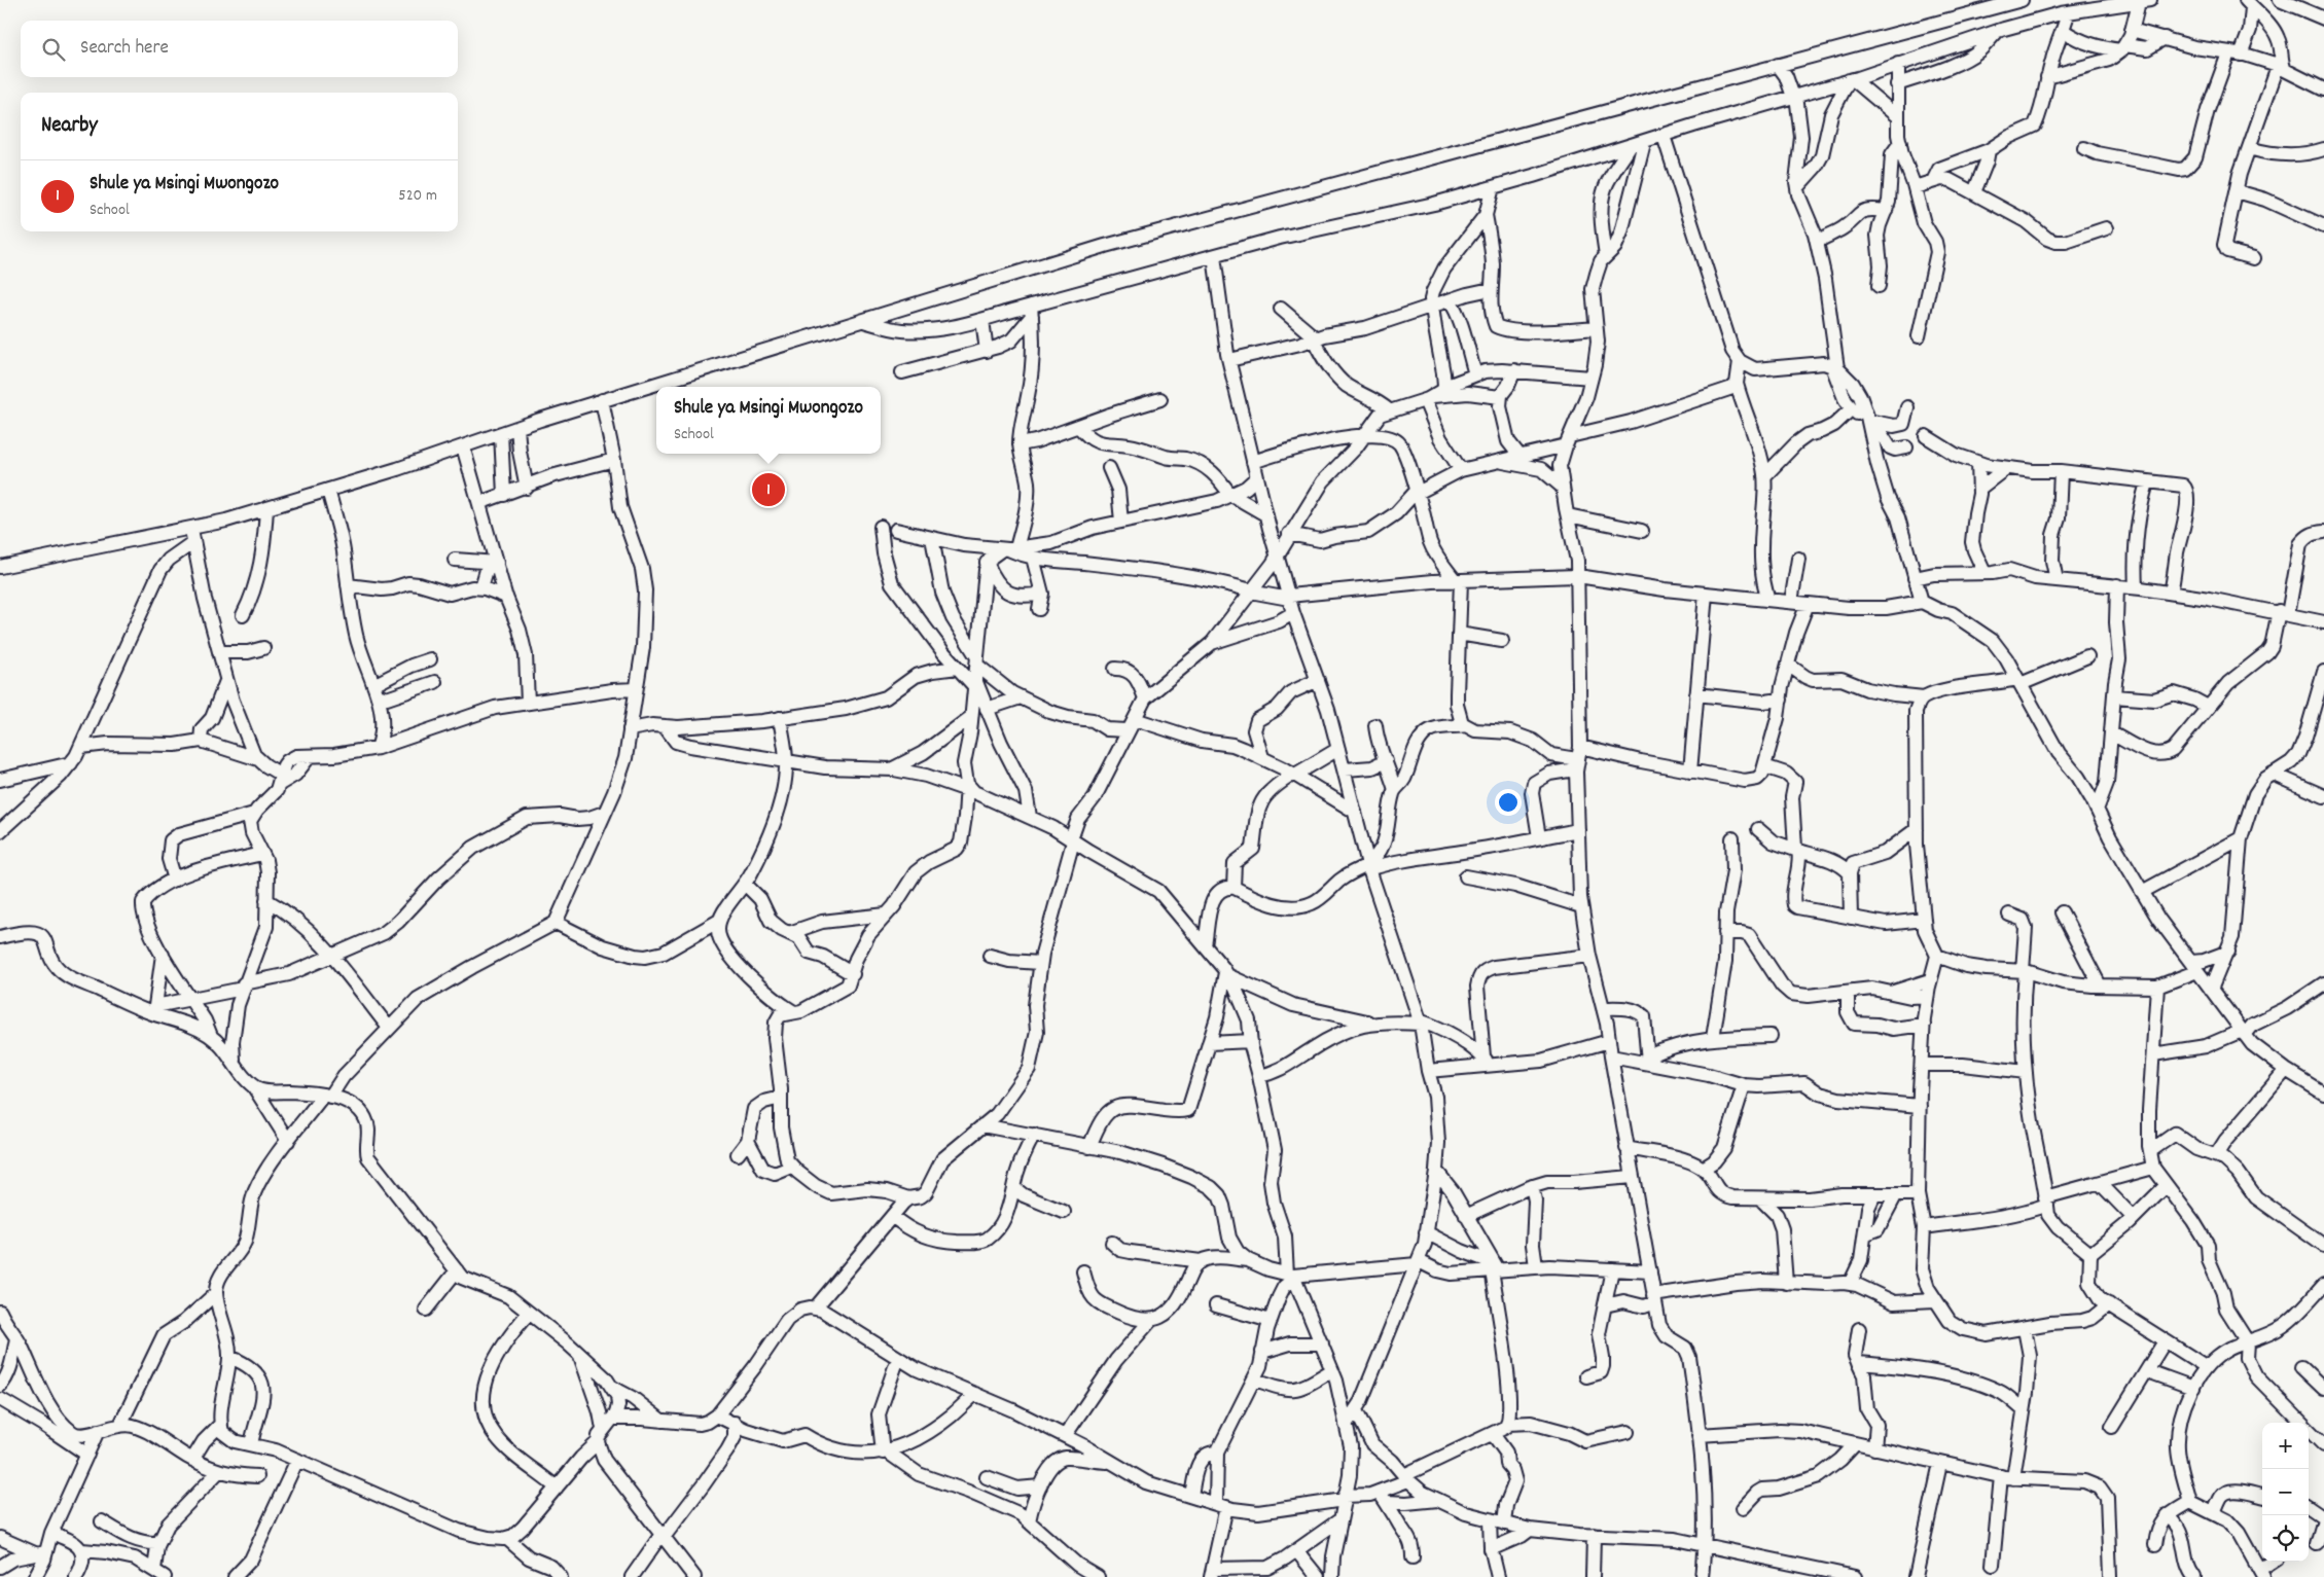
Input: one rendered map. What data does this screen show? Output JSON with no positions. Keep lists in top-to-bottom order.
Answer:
{
  "page": {
    "search": "Search here",
    "heading": "Nearby",
    "list": [
      {
        "mark": "1",
        "name": "Shule ya Msingi Mwongozo",
        "note": "School",
        "value": "520 m"
      }
    ],
    "popup": ["Shule ya Msingi Mwongozo", "School"],
    "pins": "1",
    "map_buttons": ["+", "−"]
  }
}
